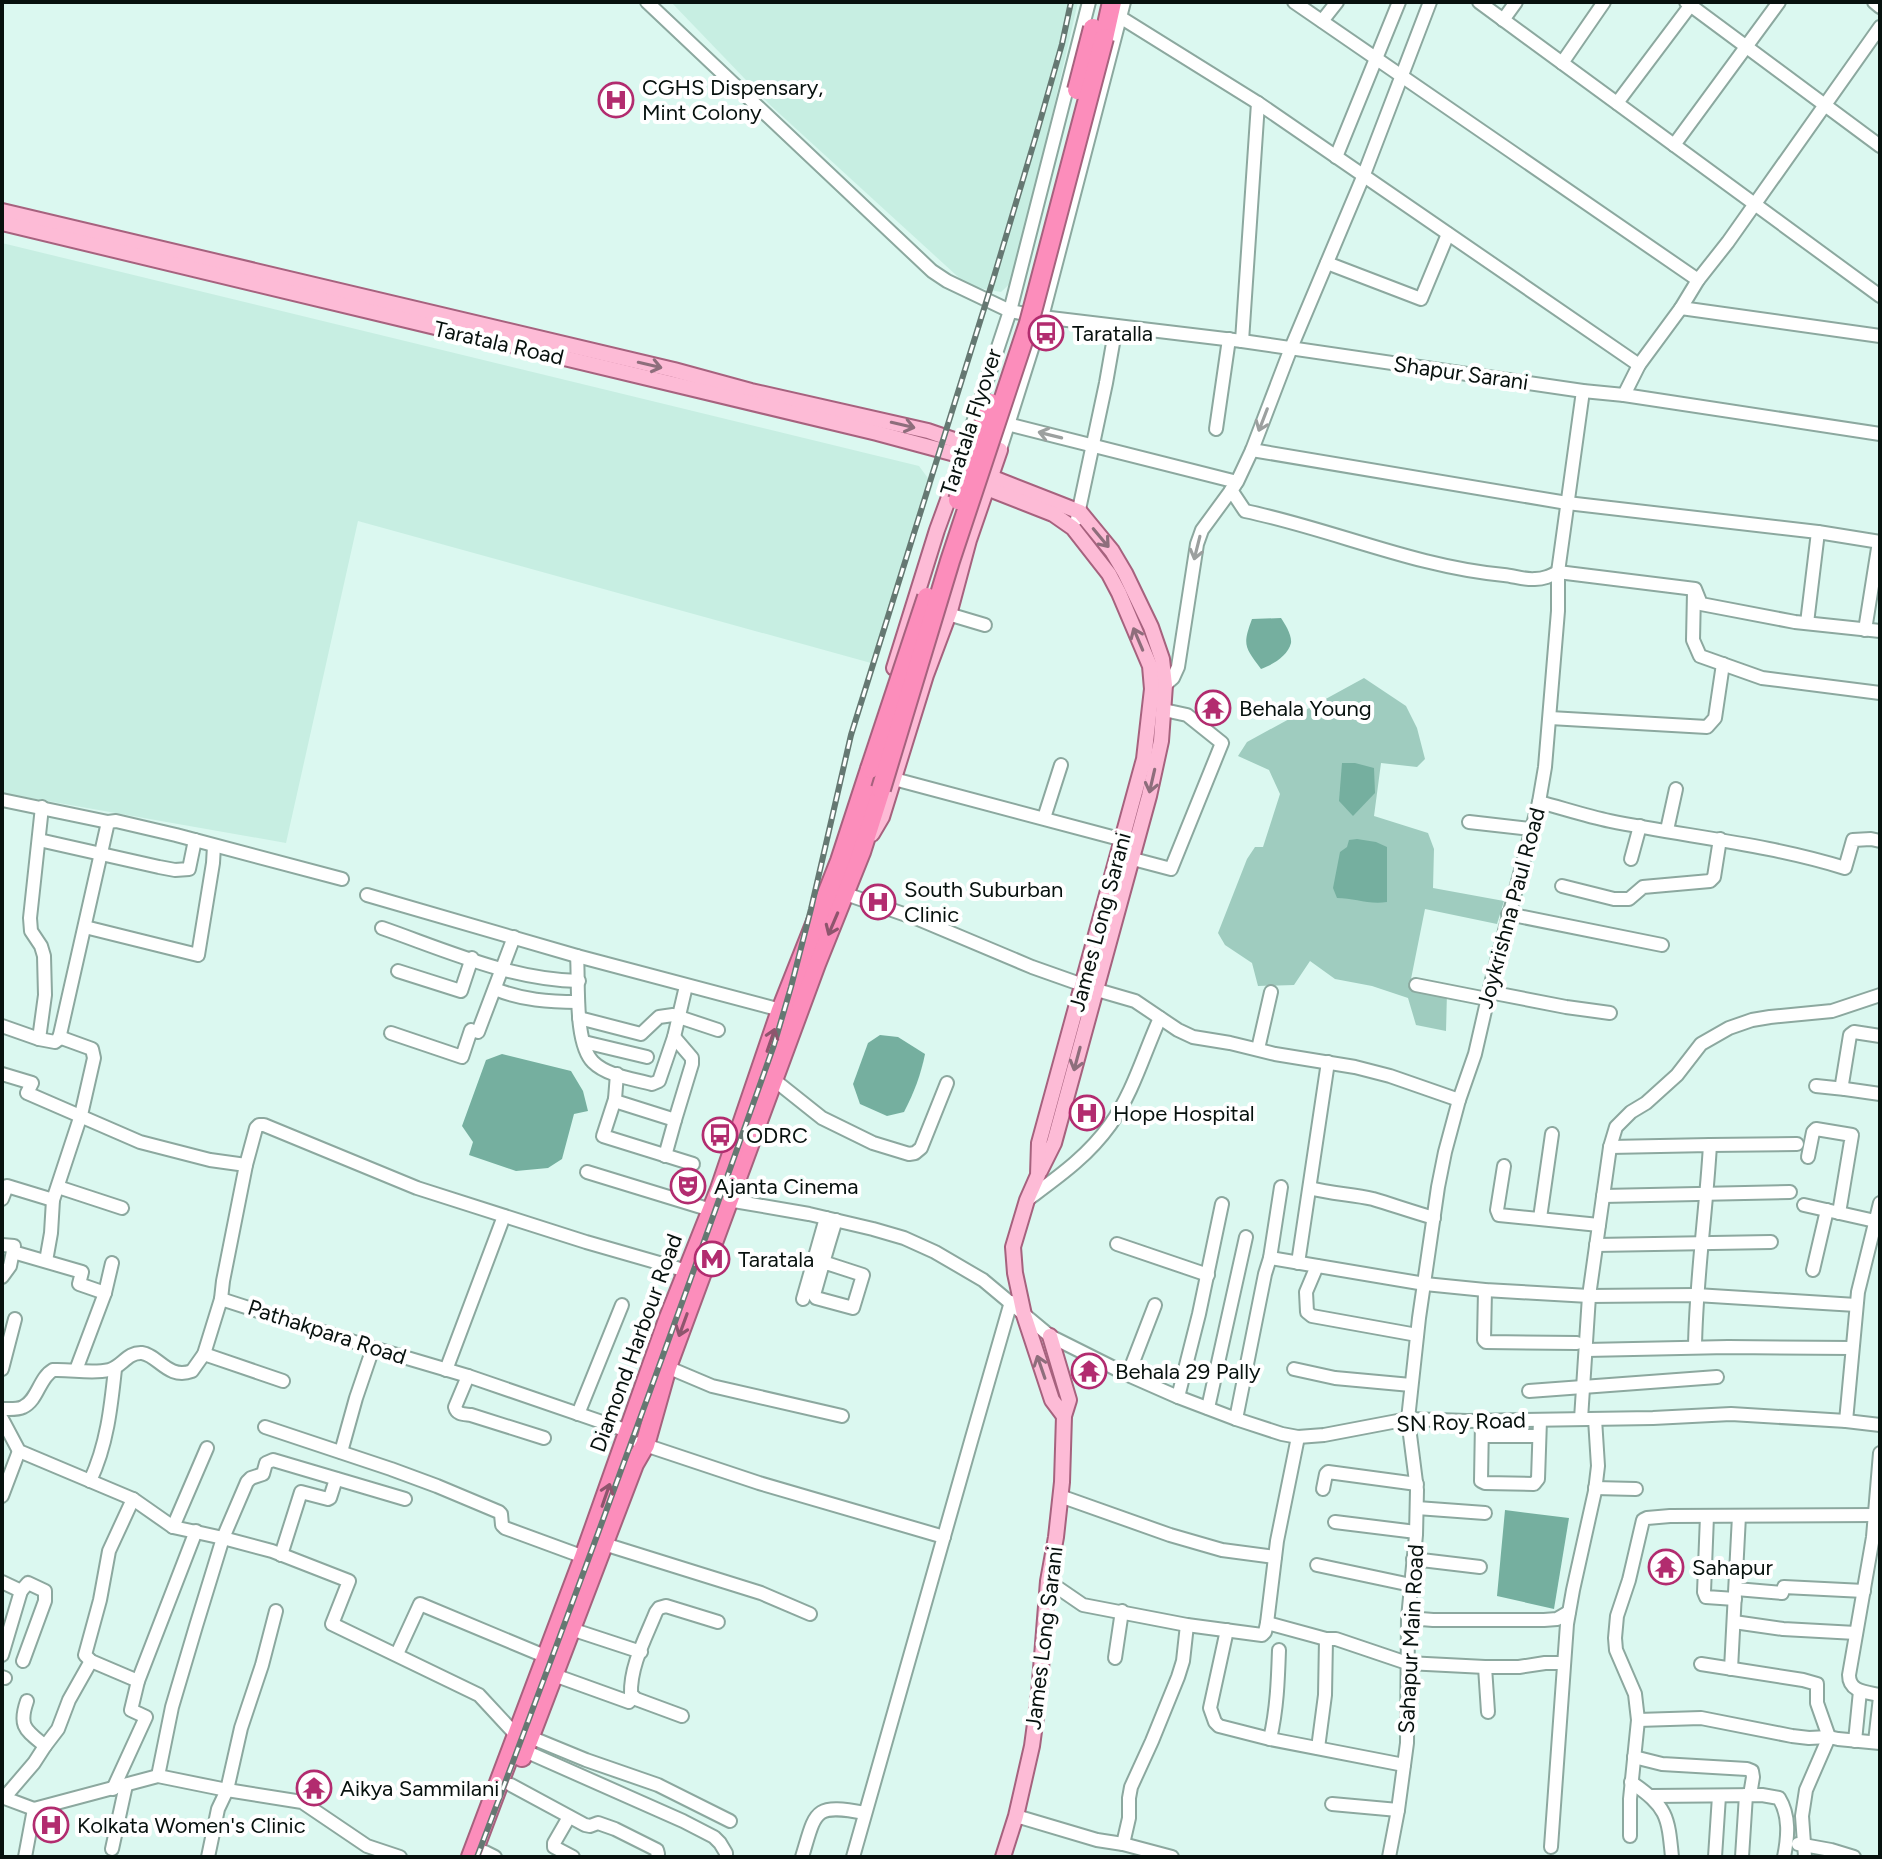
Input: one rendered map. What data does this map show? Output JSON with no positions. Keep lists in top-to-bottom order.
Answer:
{
  "streets": {
    "highway": ["Taratala Flyover", "Diamond Harbour Road"],
    "main road": ["Taratala Road", "James Long Sarani"],
    "street": [
      "Shapur Sarani",
      "Joykrishna Paul Road",
      "Pathakpara Road",
      "SN Roy Road",
      "Sahapur Main Road"
    ]
  },
  "crossings": [
    ["Shapur Sarani", "Joykrishna Paul Road"],
    ["Taratala Flyover", "Diamond Harbour Road"],
    ["Joykrishna Paul Road", "SN Roy Road"],
    ["Joykrishna Paul Road", "Sahapur Main Road"],
    ["James Long Sarani", "SN Roy Road"],
    ["Pathakpara Road", "Diamond Harbour Road"],
    ["Diamond Harbour Road", "SN Roy Road"],
    ["SN Roy Road", "Sahapur Main Road"]
  ],
  "places": {
    "hospital": [
      "CGHS Dispensary, Mint Colony",
      "South Suburban Clinic",
      "Hope Hospital",
      "Kolkata Women's Clinic"
    ],
    "bus stop": ["Taratalla", "ODRC"],
    "temple": [
      "Behala Young",
      "Behala 29 Pally",
      "Sahapur",
      "Aikya Sammilani"
    ],
    "theatre": ["Ajanta Cinema"],
    "metro station": ["Taratala"]
  }
}
